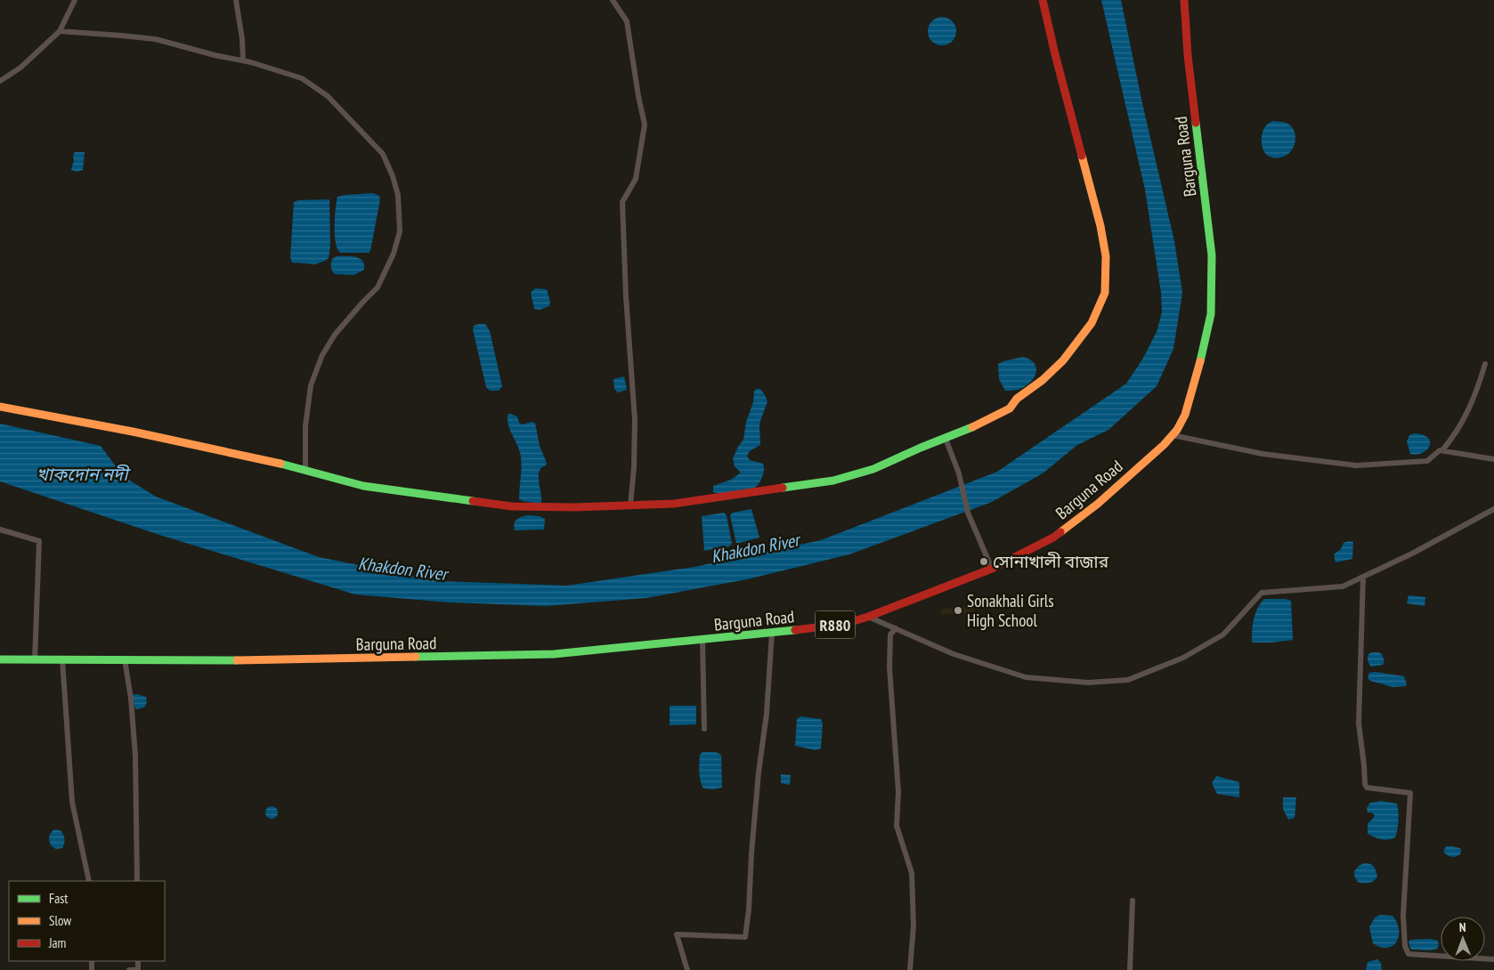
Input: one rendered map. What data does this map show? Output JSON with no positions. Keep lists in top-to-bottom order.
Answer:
{
  "streets": {
    "main road": ["Barguna Road", "R880"]
  },
  "water": ["খাকদোন নদী", "Khakdon River"],
  "places": ["সোনাখালী বাজার", "Sonakhali Girls High School"],
  "legend": ["Fast", "Slow", "Jam"],
  "north": "top"
}
